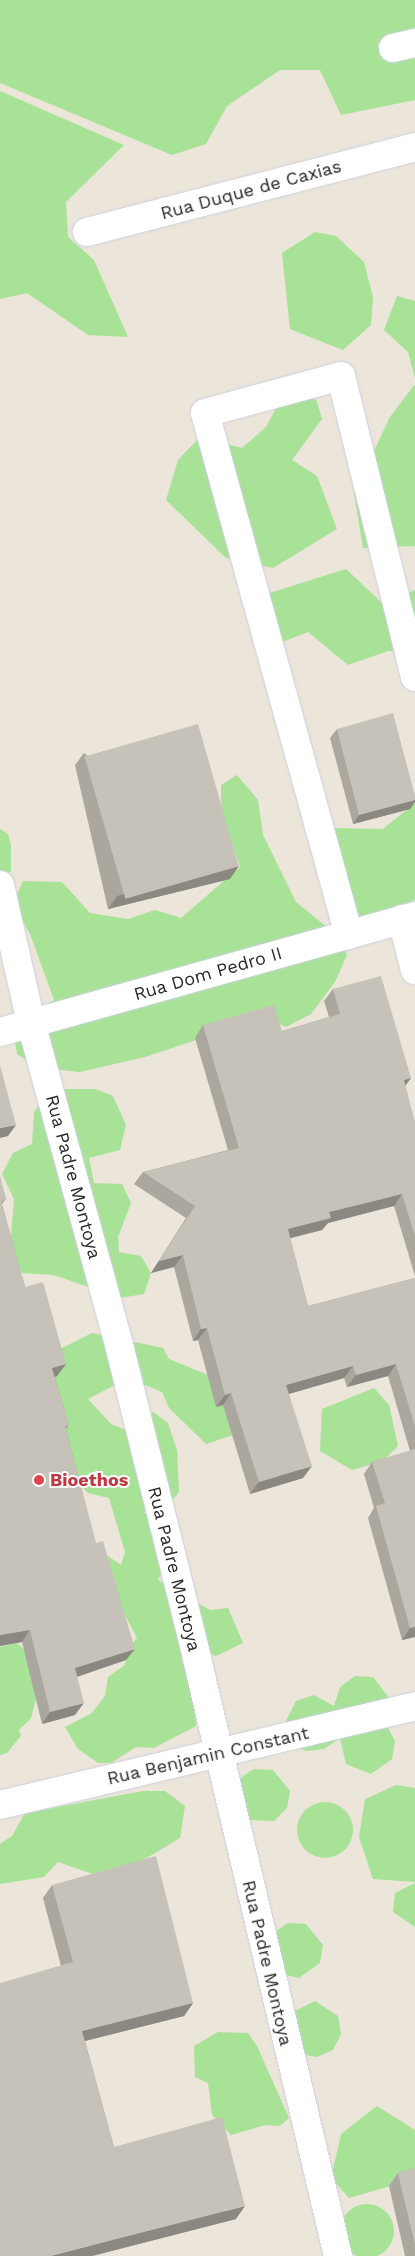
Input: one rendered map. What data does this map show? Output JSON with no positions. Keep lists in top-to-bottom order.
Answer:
{
  "streets": {
    "street": [
      "Rua Duque de Caxias",
      "Rua Dom Pedro II",
      "Rua Padre Montoya",
      "Rua Benjamin Constant"
    ]
  },
  "crossings": [
    ["Rua Dom Pedro II", "Rua Padre Montoya"],
    ["Rua Padre Montoya", "Rua Benjamin Constant"]
  ],
  "places": ["Bioethos"]
}
